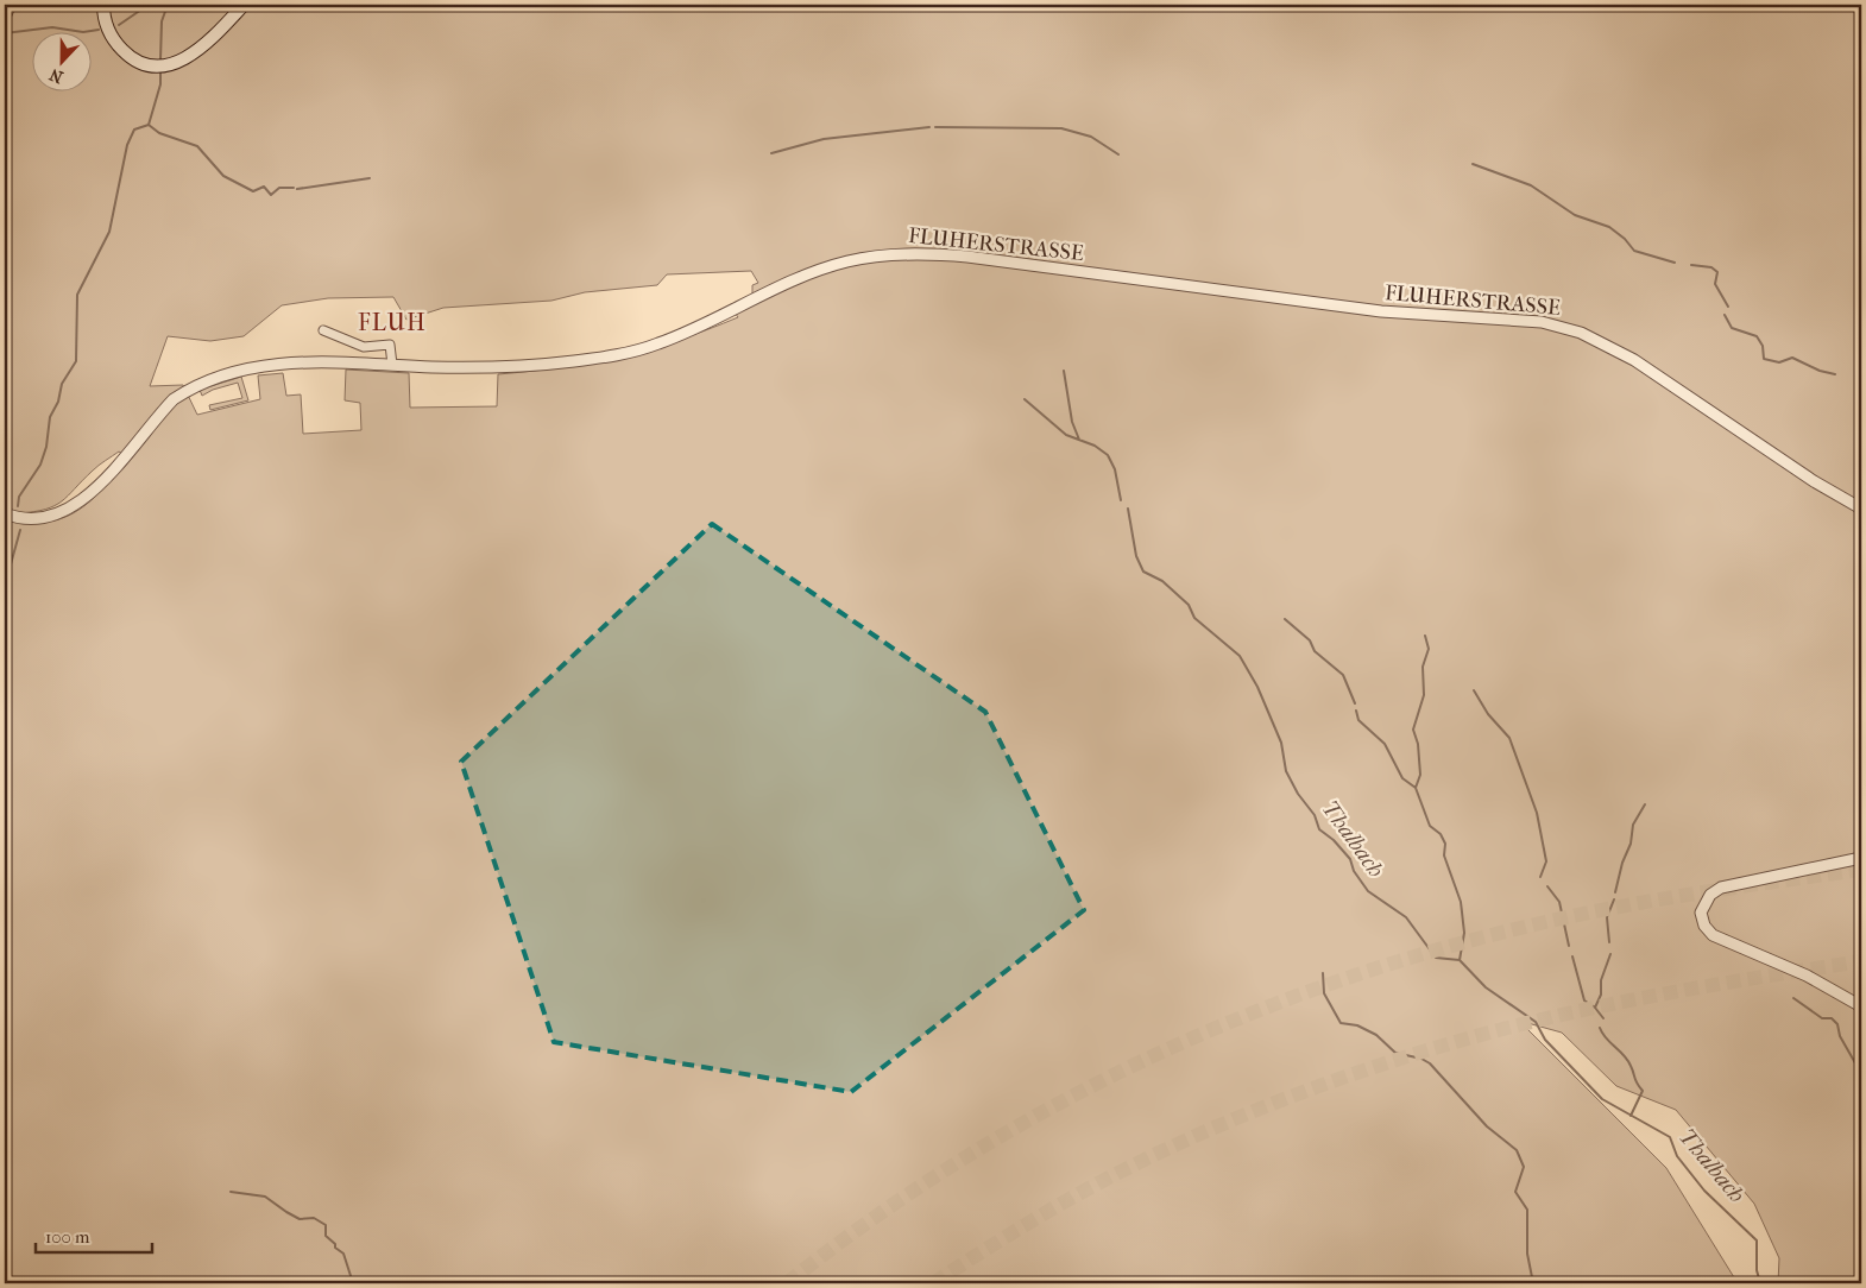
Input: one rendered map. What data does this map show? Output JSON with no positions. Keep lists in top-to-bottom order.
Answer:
{
  "streets": {
    "street": ["FLUHERSTRASSE"]
  },
  "districts": ["FLUH"],
  "water": ["Thalbach"],
  "scale_bar": "100 m",
  "north": "bottom"
}
